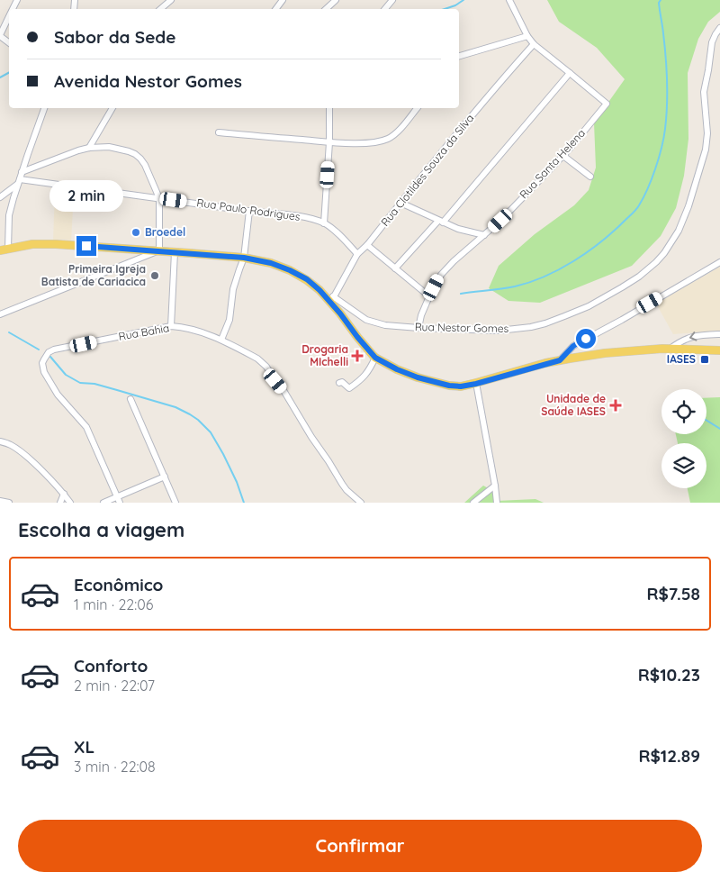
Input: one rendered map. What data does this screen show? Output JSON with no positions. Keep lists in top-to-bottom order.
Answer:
{
  "streets": {
    "street": [
      "Rua Santa Helena",
      "Rua Clotildes Souza da Silva",
      "Rua Paulo Rodrigues",
      "Rua Nestor Gomes",
      "Rua Bahia"
    ]
  },
  "crossings": [
    ["Rua Santa Helena", "Rua Nestor Gomes"],
    ["Rua Clotildes Souza da Silva", "Rua Paulo Rodrigues"],
    ["Rua Clotildes Souza da Silva", "Rua Nestor Gomes"]
  ],
  "places": {
    "other": ["Broedel", "Primeira Igreja Batista de Cariacica"],
    "health": ["Drogaria MIchelli", "Unidade de Saúde IASES"],
    "transit": ["IASES"]
  },
  "page": {
    "banner": ["Sabor da Sede", "Avenida Nestor Gomes"],
    "bubble": "2 min",
    "heading": "Escolha a viagem",
    "list": [
      {
        "name": "Econômico",
        "note": "1 min · 22:06",
        "value": "R$7.58"
      },
      {
        "name": "Conforto",
        "note": "2 min · 22:07",
        "value": "R$10.23"
      },
      {
        "name": "XL",
        "note": "3 min · 22:08",
        "value": "R$12.89"
      }
    ],
    "buttons": "Confirmar"
  }
}
